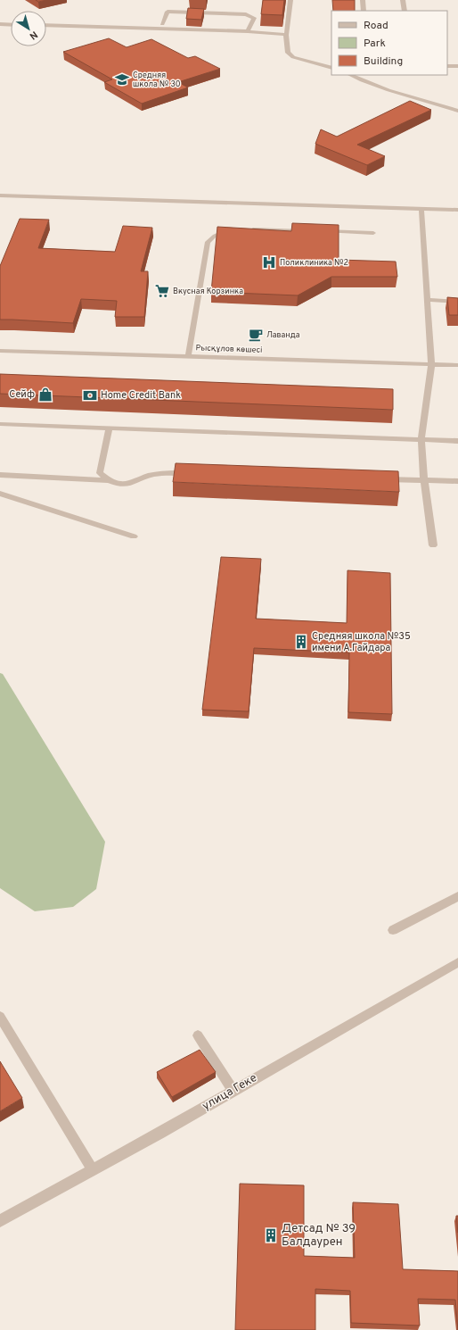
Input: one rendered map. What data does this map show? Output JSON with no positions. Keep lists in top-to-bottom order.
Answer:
{
  "streets": {
    "street": ["Рысқұлов көшесі", "улица Геке"]
  },
  "places": {
    "school or university": ["Средняя школа № 30"],
    "hospital": ["Поликлиника №2"],
    "supermarket": ["Вкусная Корзинка"],
    "cafe": ["Лаванда"],
    "shop": ["Сейф"],
    "bank": ["Home Credit Bank"],
    "building": ["Средняя школа №35 имени А.Гайдара", "Детсад № 39 Балдаурен"]
  },
  "legend": ["Road", "Park", "Building"],
  "north": "bottom right"
}
